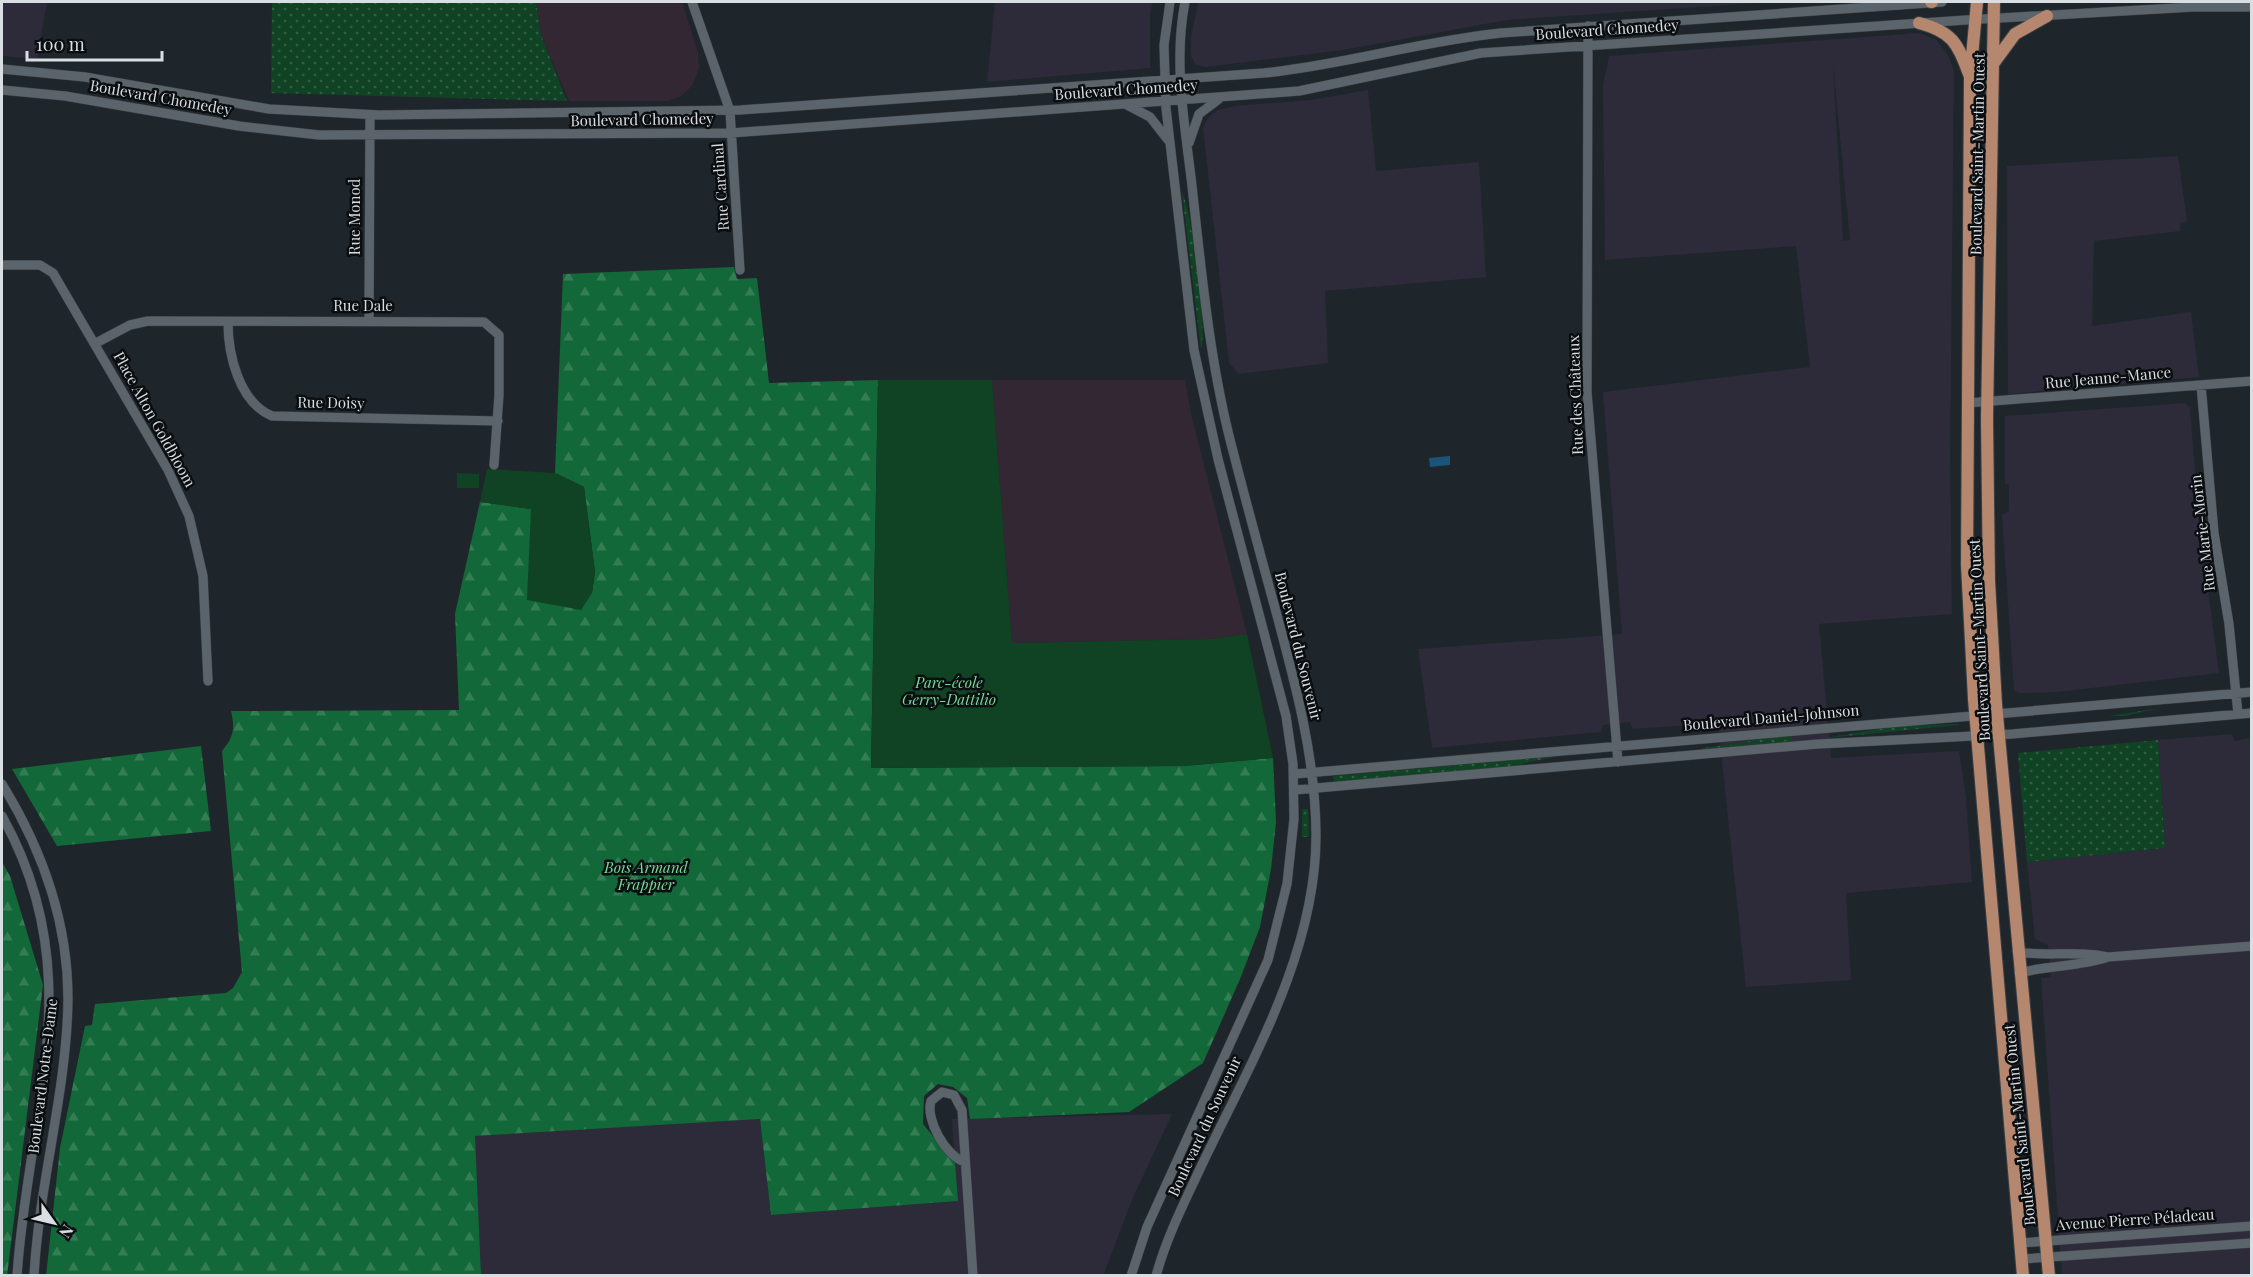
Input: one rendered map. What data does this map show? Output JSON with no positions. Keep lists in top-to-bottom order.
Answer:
{
  "streets": {
    "main road": ["Boulevard Saint-Martin Ouest"],
    "street": [
      "Boulevard Chomedey",
      "Rue Cardinal",
      "Rue Monod",
      "Rue Dale",
      "Rue Jeanne-Mance",
      "Rue des Châteaux",
      "Rue Doisy",
      "Place Alton Goldbloom",
      "Rue Marie-Morin",
      "Boulevard du Souvenir",
      "Boulevard Daniel-Johnson",
      "Boulevard Notre-Dame",
      "Avenue Pierre Péladeau"
    ]
  },
  "crossings": [
    ["Boulevard Chomedey", "Boulevard Saint-Martin Ouest"],
    ["Boulevard Chomedey", "Rue Cardinal"],
    ["Boulevard Chomedey", "Rue Monod"],
    ["Boulevard Chomedey", "Rue des Châteaux"],
    ["Boulevard Chomedey", "Boulevard du Souvenir"],
    ["Boulevard Saint-Martin Ouest", "Rue Jeanne-Mance"],
    ["Boulevard Saint-Martin Ouest", "Boulevard Daniel-Johnson"],
    ["Boulevard Saint-Martin Ouest", "Avenue Pierre Péladeau"],
    ["Rue Monod", "Rue Dale"],
    ["Rue Dale", "Rue Doisy"],
    ["Rue Dale", "Place Alton Goldbloom"],
    ["Rue Jeanne-Mance", "Rue Marie-Morin"],
    ["Rue des Châteaux", "Boulevard Daniel-Johnson"],
    ["Rue Marie-Morin", "Boulevard Daniel-Johnson"],
    ["Boulevard du Souvenir", "Boulevard Daniel-Johnson"]
  ],
  "parks": ["Parc-école Gerry-Dattilio", "Bois Armand Frappier"],
  "scale_bar": "100 m",
  "north": "bottom right"
}
